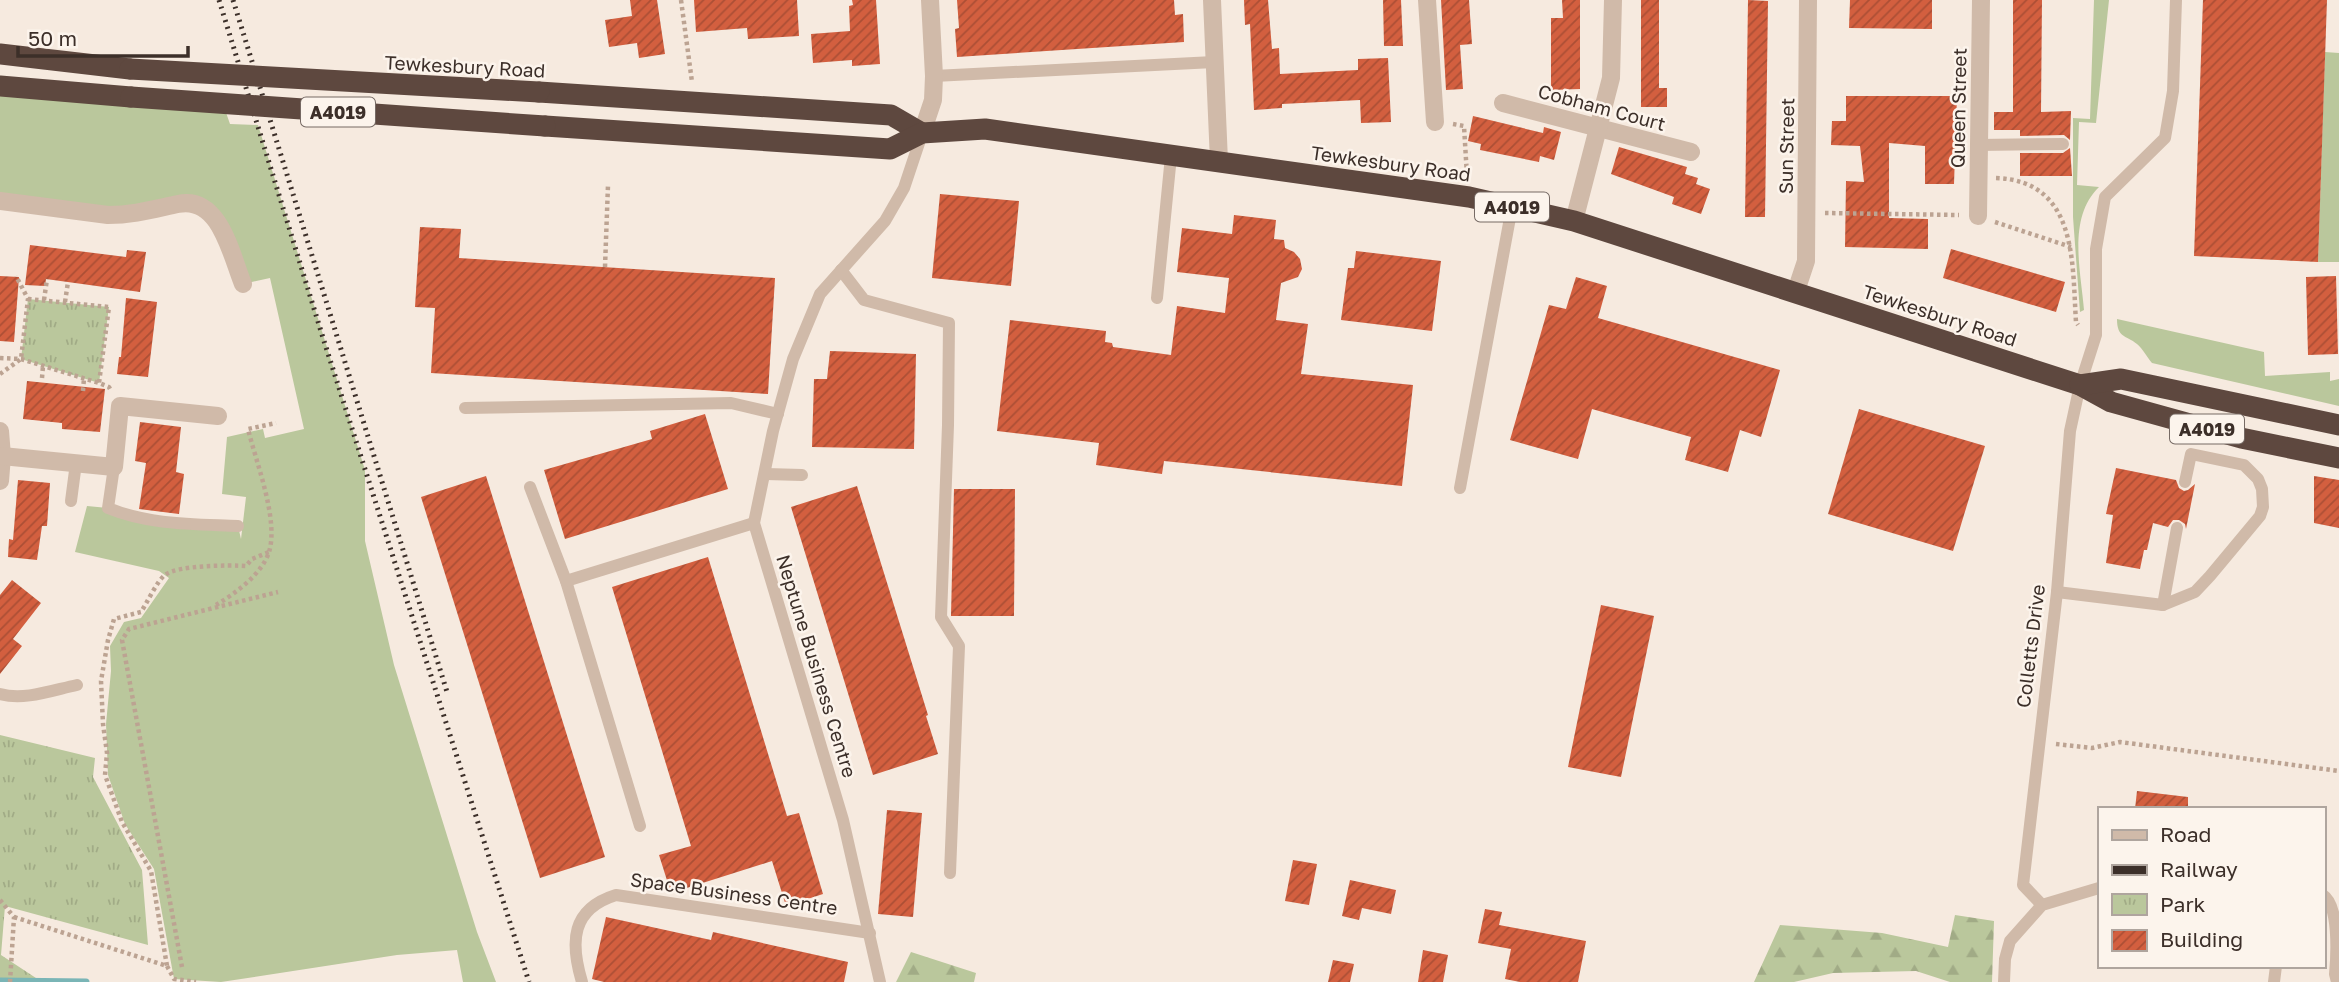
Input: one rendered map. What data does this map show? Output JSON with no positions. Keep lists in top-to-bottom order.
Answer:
{
  "streets": {
    "highway": ["Tewkesbury Road", "A4019"],
    "street": ["Cobham Court", "Queen Street", "Sun Street"],
    "lane": ["Colletts Drive", "Neptune Business Centre", "Space Business Centre"]
  },
  "crossings": [
    ["Tewkesbury Road", "Sun Street"],
    ["Tewkesbury Road", "Colletts Drive"],
    ["Neptune Business Centre", "Space Business Centre"]
  ],
  "legend": [
    "Road",
    "Railway",
    "Park",
    "Building"
  ],
  "scale_bar": "50 m"
}
